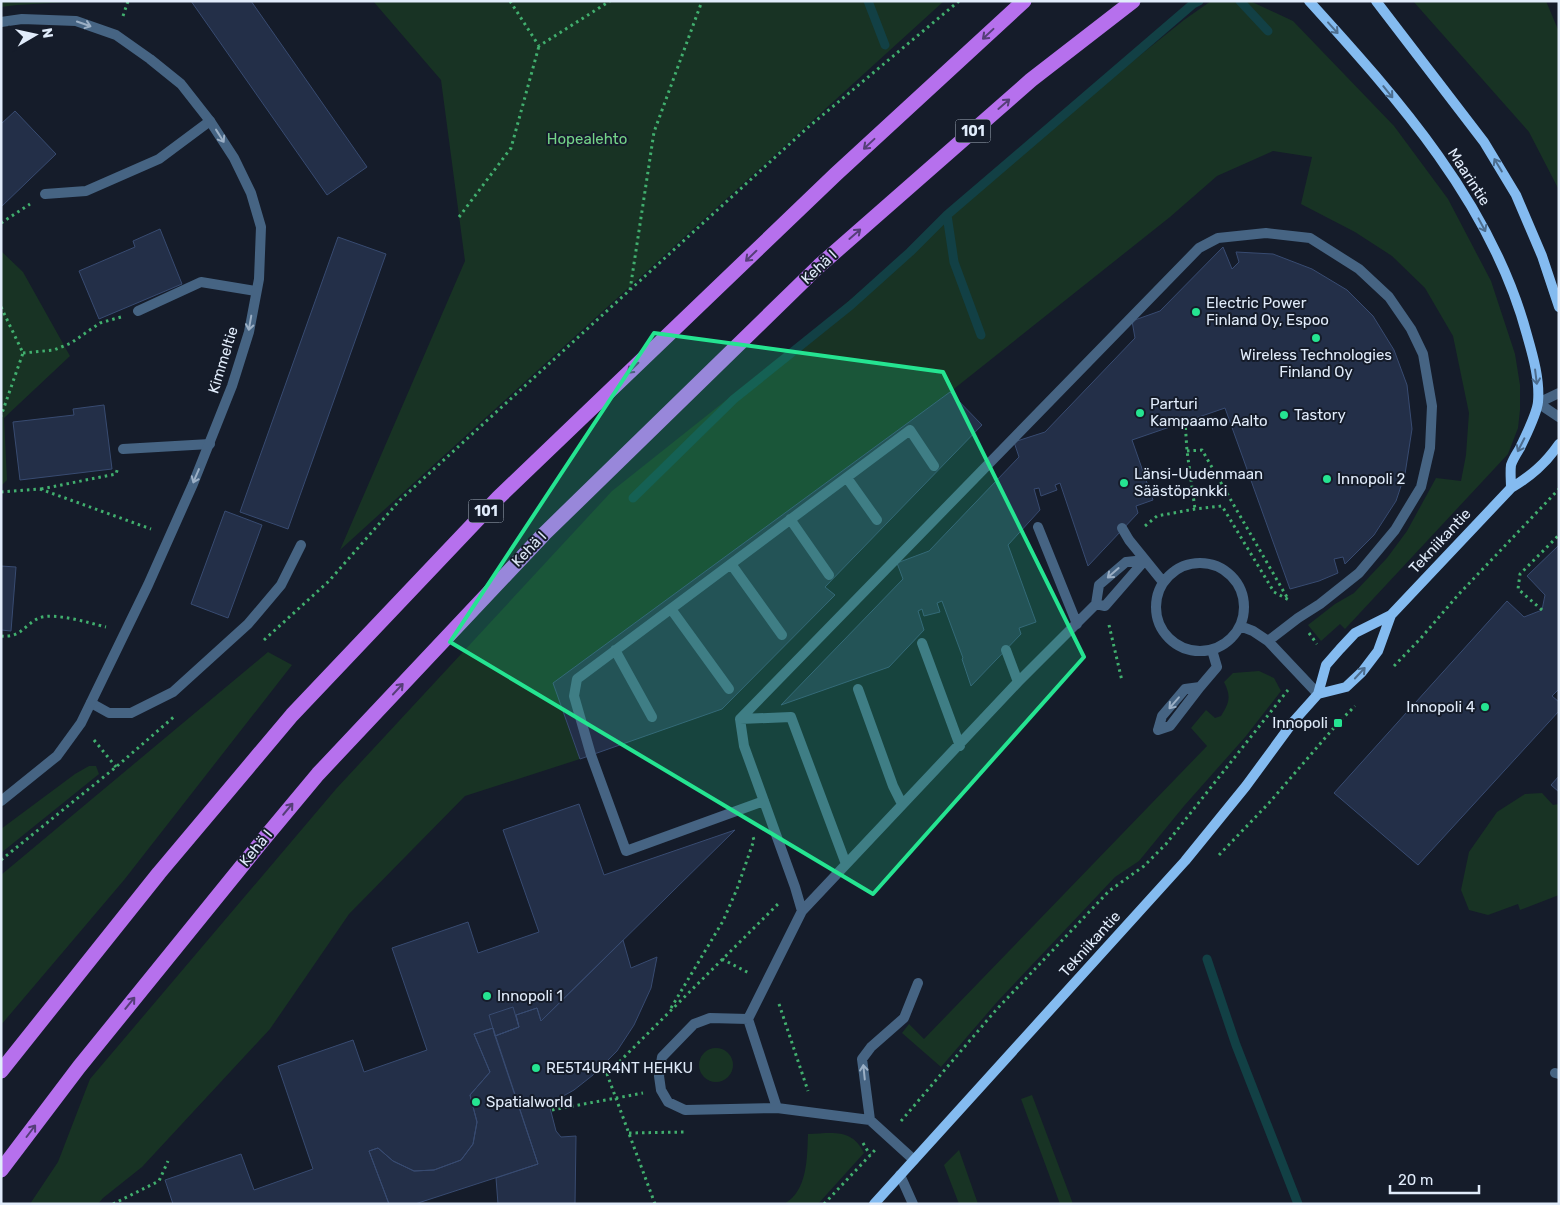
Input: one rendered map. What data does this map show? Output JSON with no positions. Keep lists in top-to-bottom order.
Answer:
{
  "streets": {
    "highway": ["101", "Kehä I"],
    "main road": ["Maarintie", "Tekniikantie"],
    "street": ["Kimmeltie"]
  },
  "parks": ["Hopealehto"],
  "places": {
    "other": [
      "Electric Power Finland Oy, Espoo",
      "Wireless Technologies Finland Oy",
      "Parturi Kampaamo Aalto",
      "Tastory",
      "Innopoli 2",
      "Länsi-Uudenmaan Säästöpankki",
      "Innopoli 4",
      "Innopoli 1",
      "RE5T4UR4NT HEHKU",
      "Spatialworld"
    ],
    "transit": ["Innopoli"]
  },
  "scale_bar": "20 m",
  "north": "right"
}
